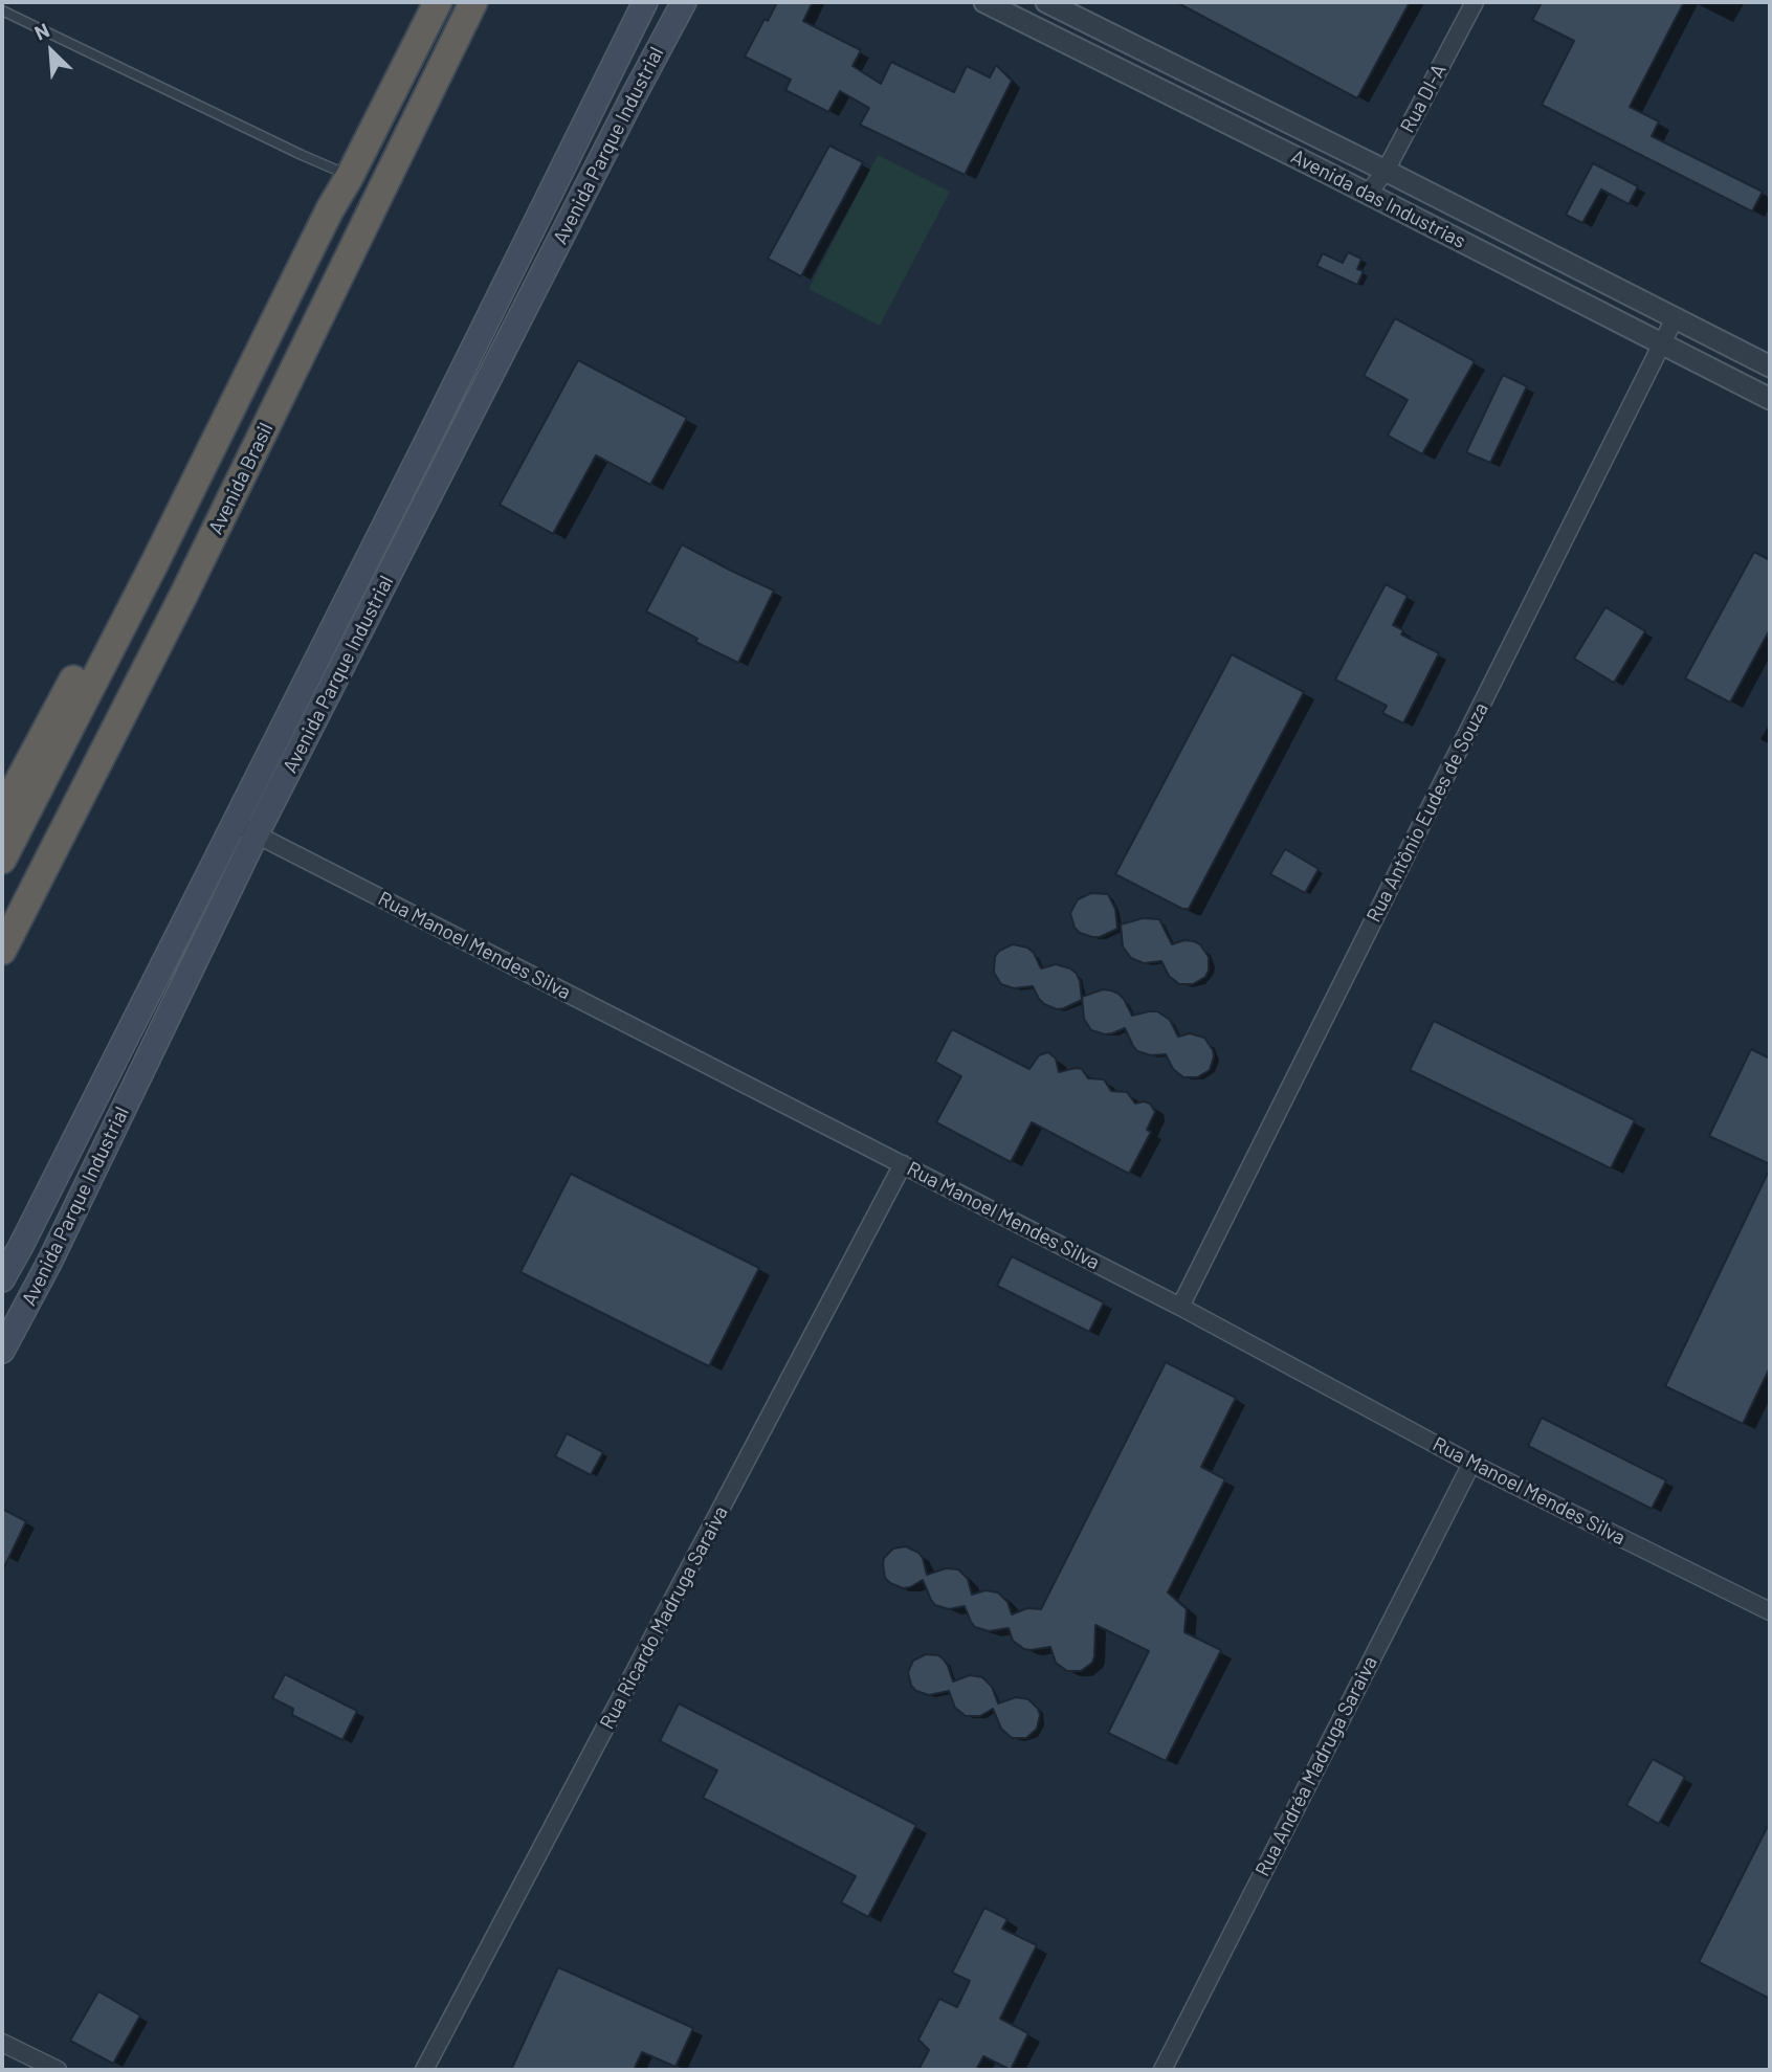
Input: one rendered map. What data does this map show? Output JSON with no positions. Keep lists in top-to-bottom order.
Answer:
{
  "streets": {
    "highway": ["Avenida Brasil"],
    "main road": ["Avenida Parque Industrial"],
    "street": [
      "Rua DI-A",
      "Avenida das Industrias",
      "Rua Antônio Eudes de Souza",
      "Rua Manoel Mendes Silva",
      "Rua Ricardo Madruga Saraiva",
      "Rua Andréa Madruga Saraiva"
    ]
  },
  "crossings": [
    ["Rua DI-A", "Avenida das Industrias"],
    ["Avenida Parque Industrial", "Rua Manoel Mendes Silva"],
    ["Avenida das Industrias", "Rua Antônio Eudes de Souza"],
    ["Rua Antônio Eudes de Souza", "Rua Manoel Mendes Silva"],
    ["Rua Manoel Mendes Silva", "Rua Ricardo Madruga Saraiva"],
    ["Rua Manoel Mendes Silva", "Rua Andréa Madruga Saraiva"]
  ],
  "north": "top left"
}
